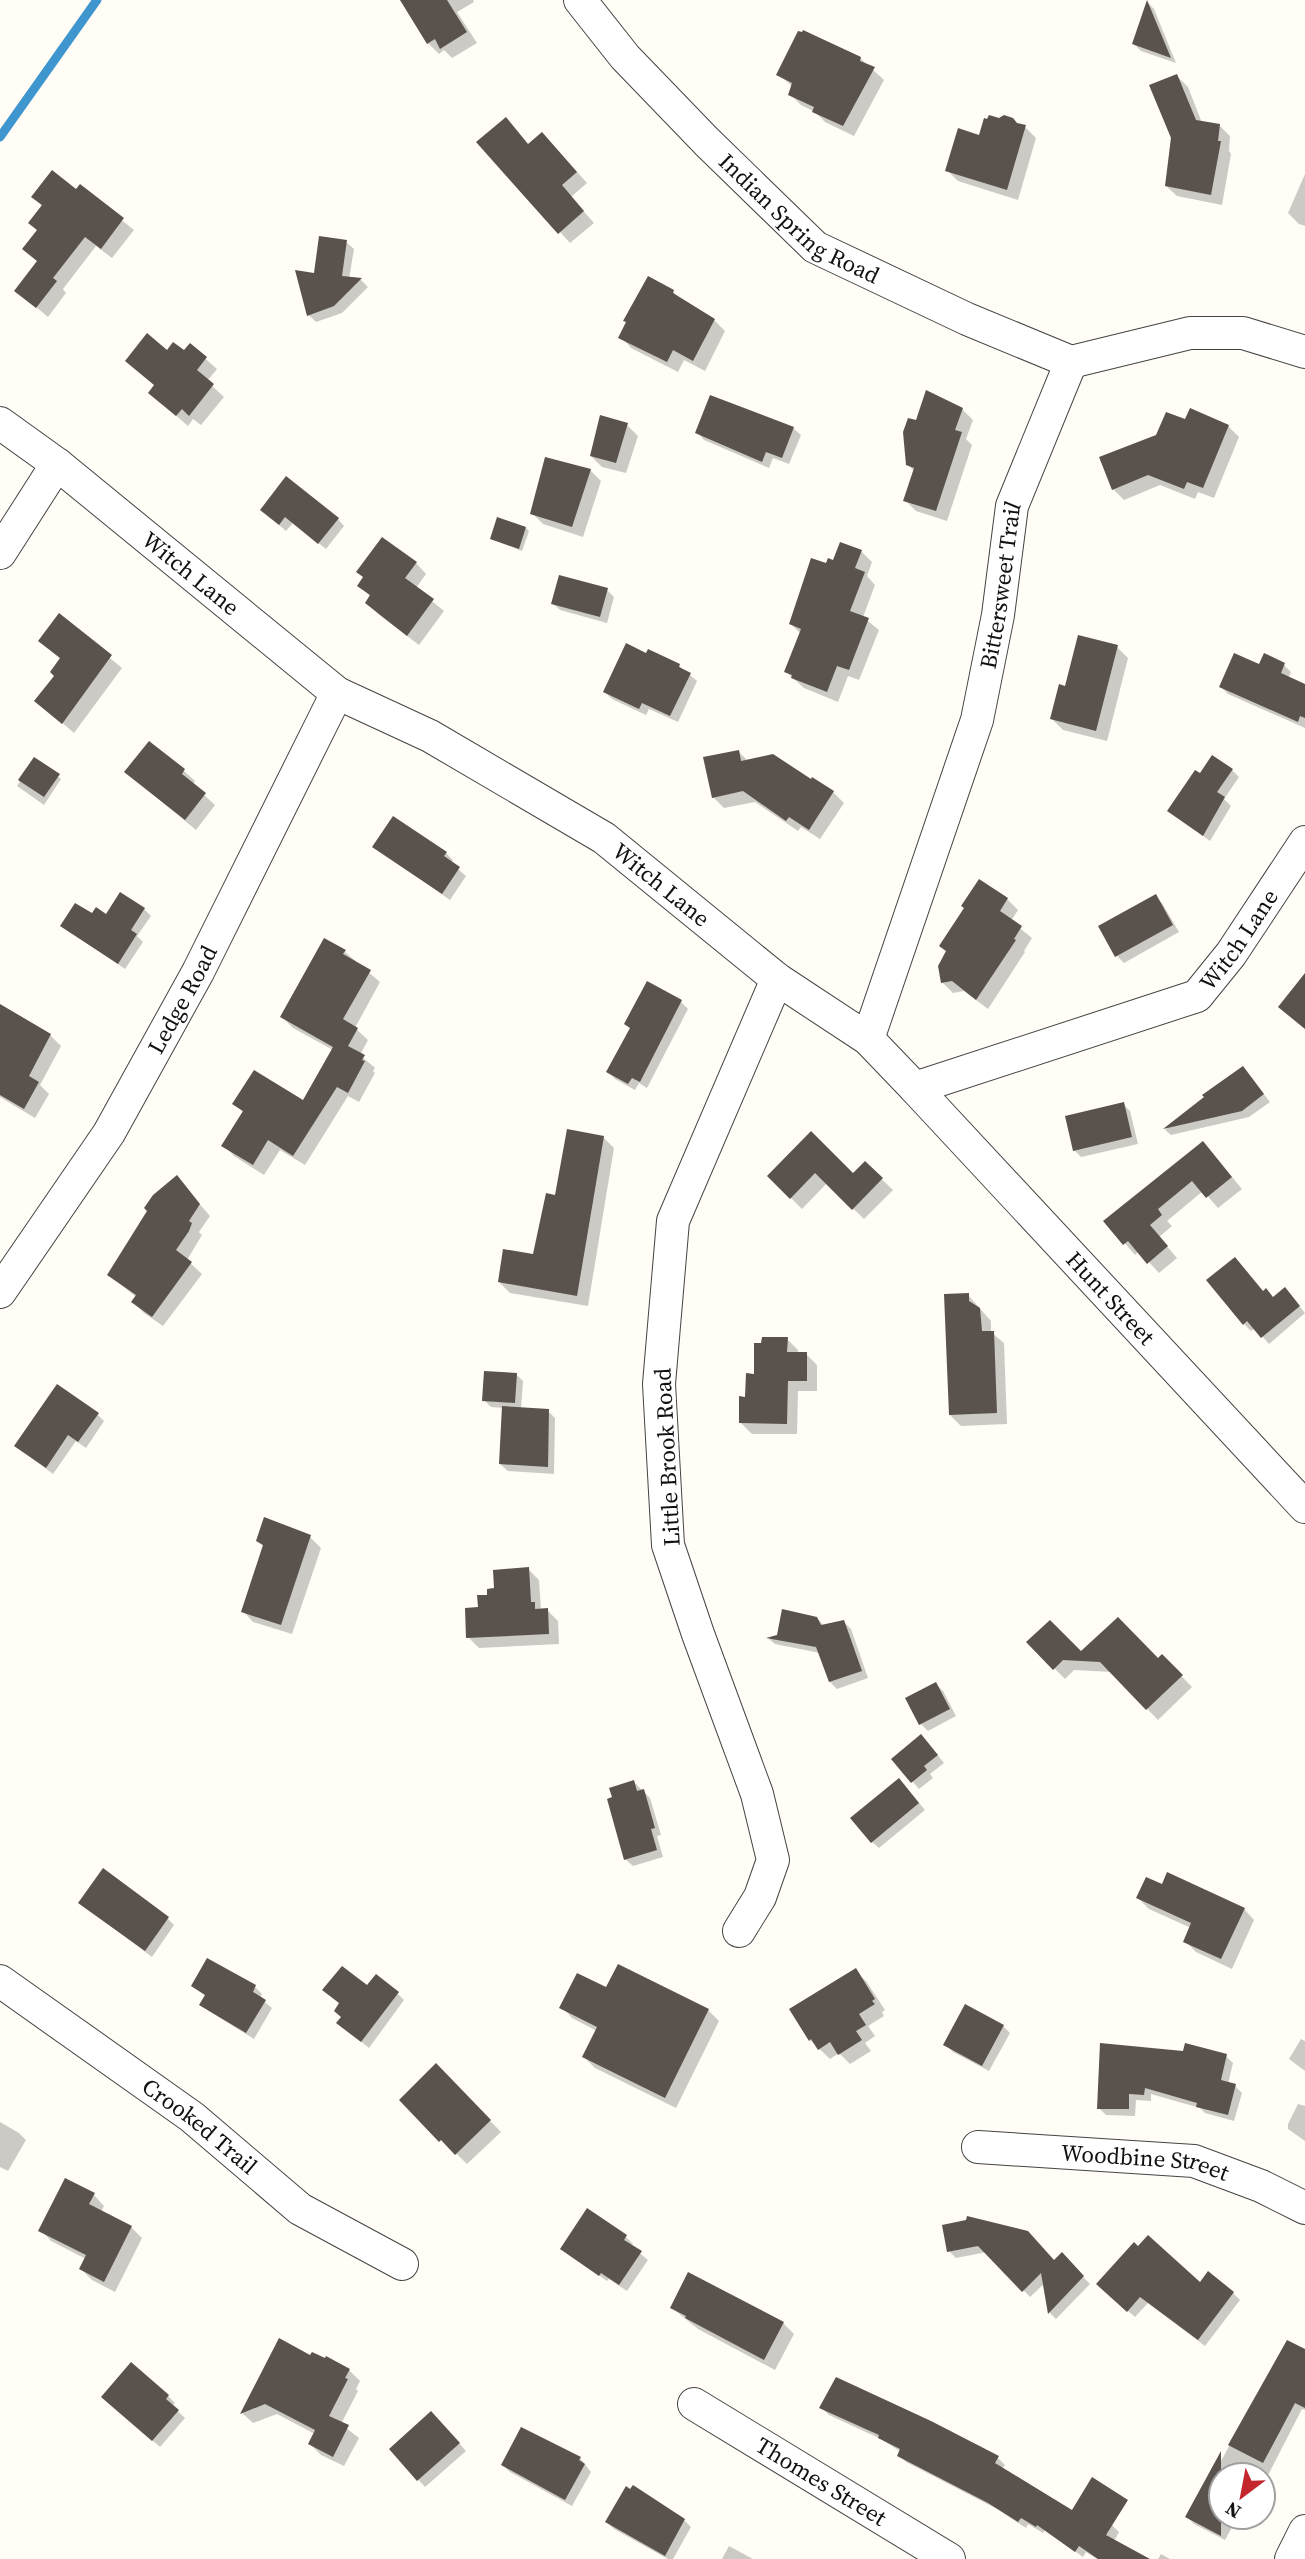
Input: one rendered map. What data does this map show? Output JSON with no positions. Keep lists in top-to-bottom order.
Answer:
{
  "streets": {
    "street": [
      "Indian Spring Road",
      "Witch Lane",
      "Bittersweet Trail",
      "Ledge Road",
      "Hunt Street",
      "Little Brook Road",
      "Crooked Trail",
      "Woodbine Street",
      "Thomes Street"
    ]
  },
  "crossings": [
    ["Indian Spring Road", "Bittersweet Trail"],
    ["Witch Lane", "Bittersweet Trail"],
    ["Witch Lane", "Ledge Road"],
    ["Witch Lane", "Hunt Street"],
    ["Witch Lane", "Little Brook Road"]
  ],
  "north": "bottom left"
}
